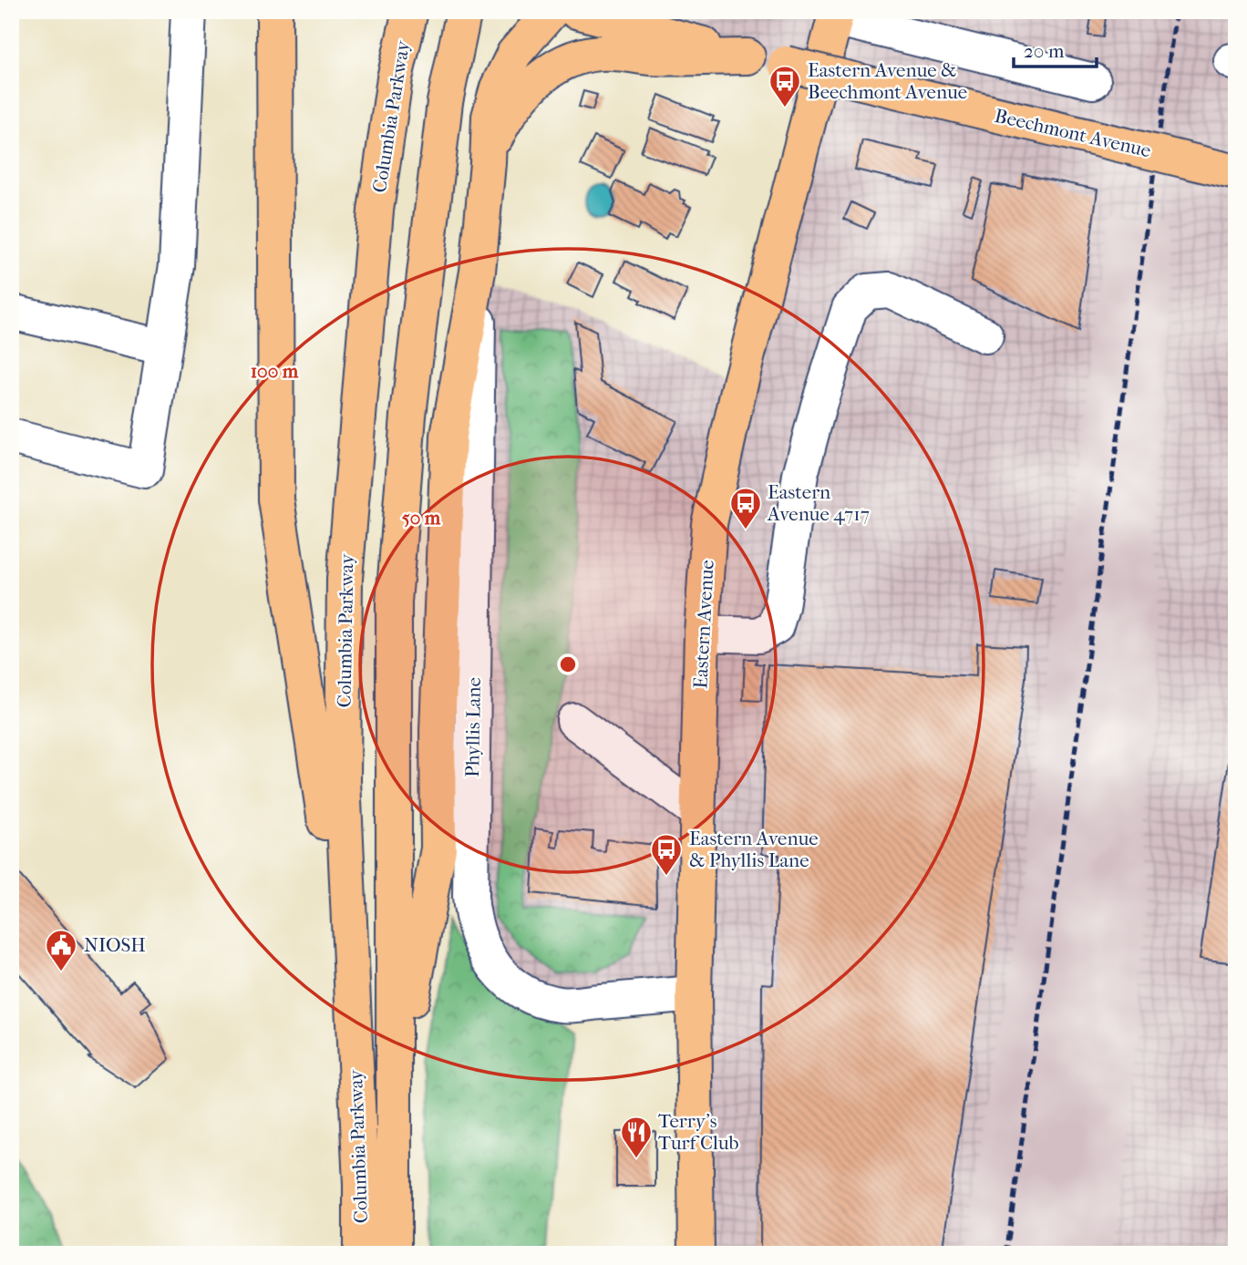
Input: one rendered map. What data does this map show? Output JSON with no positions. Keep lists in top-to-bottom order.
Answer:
{
  "streets": {
    "main road": ["Columbia Parkway", "Beechmont Avenue", "Eastern Avenue"],
    "street": ["Phyllis Lane"]
  },
  "crossings": [
    ["Eastern Avenue", "Phyllis Lane"]
  ],
  "places": {
    "bus stop": ["Eastern Avenue & Beechmont Avenue", "Eastern Avenue 4717", "Eastern Avenue & Phyllis Lane"],
    "public building": ["NIOSH"],
    "restaurant": ["Terry's Turf Club"]
  },
  "scale_bar": "20 m",
  "rings": ["100 m", "50 m"]
}
